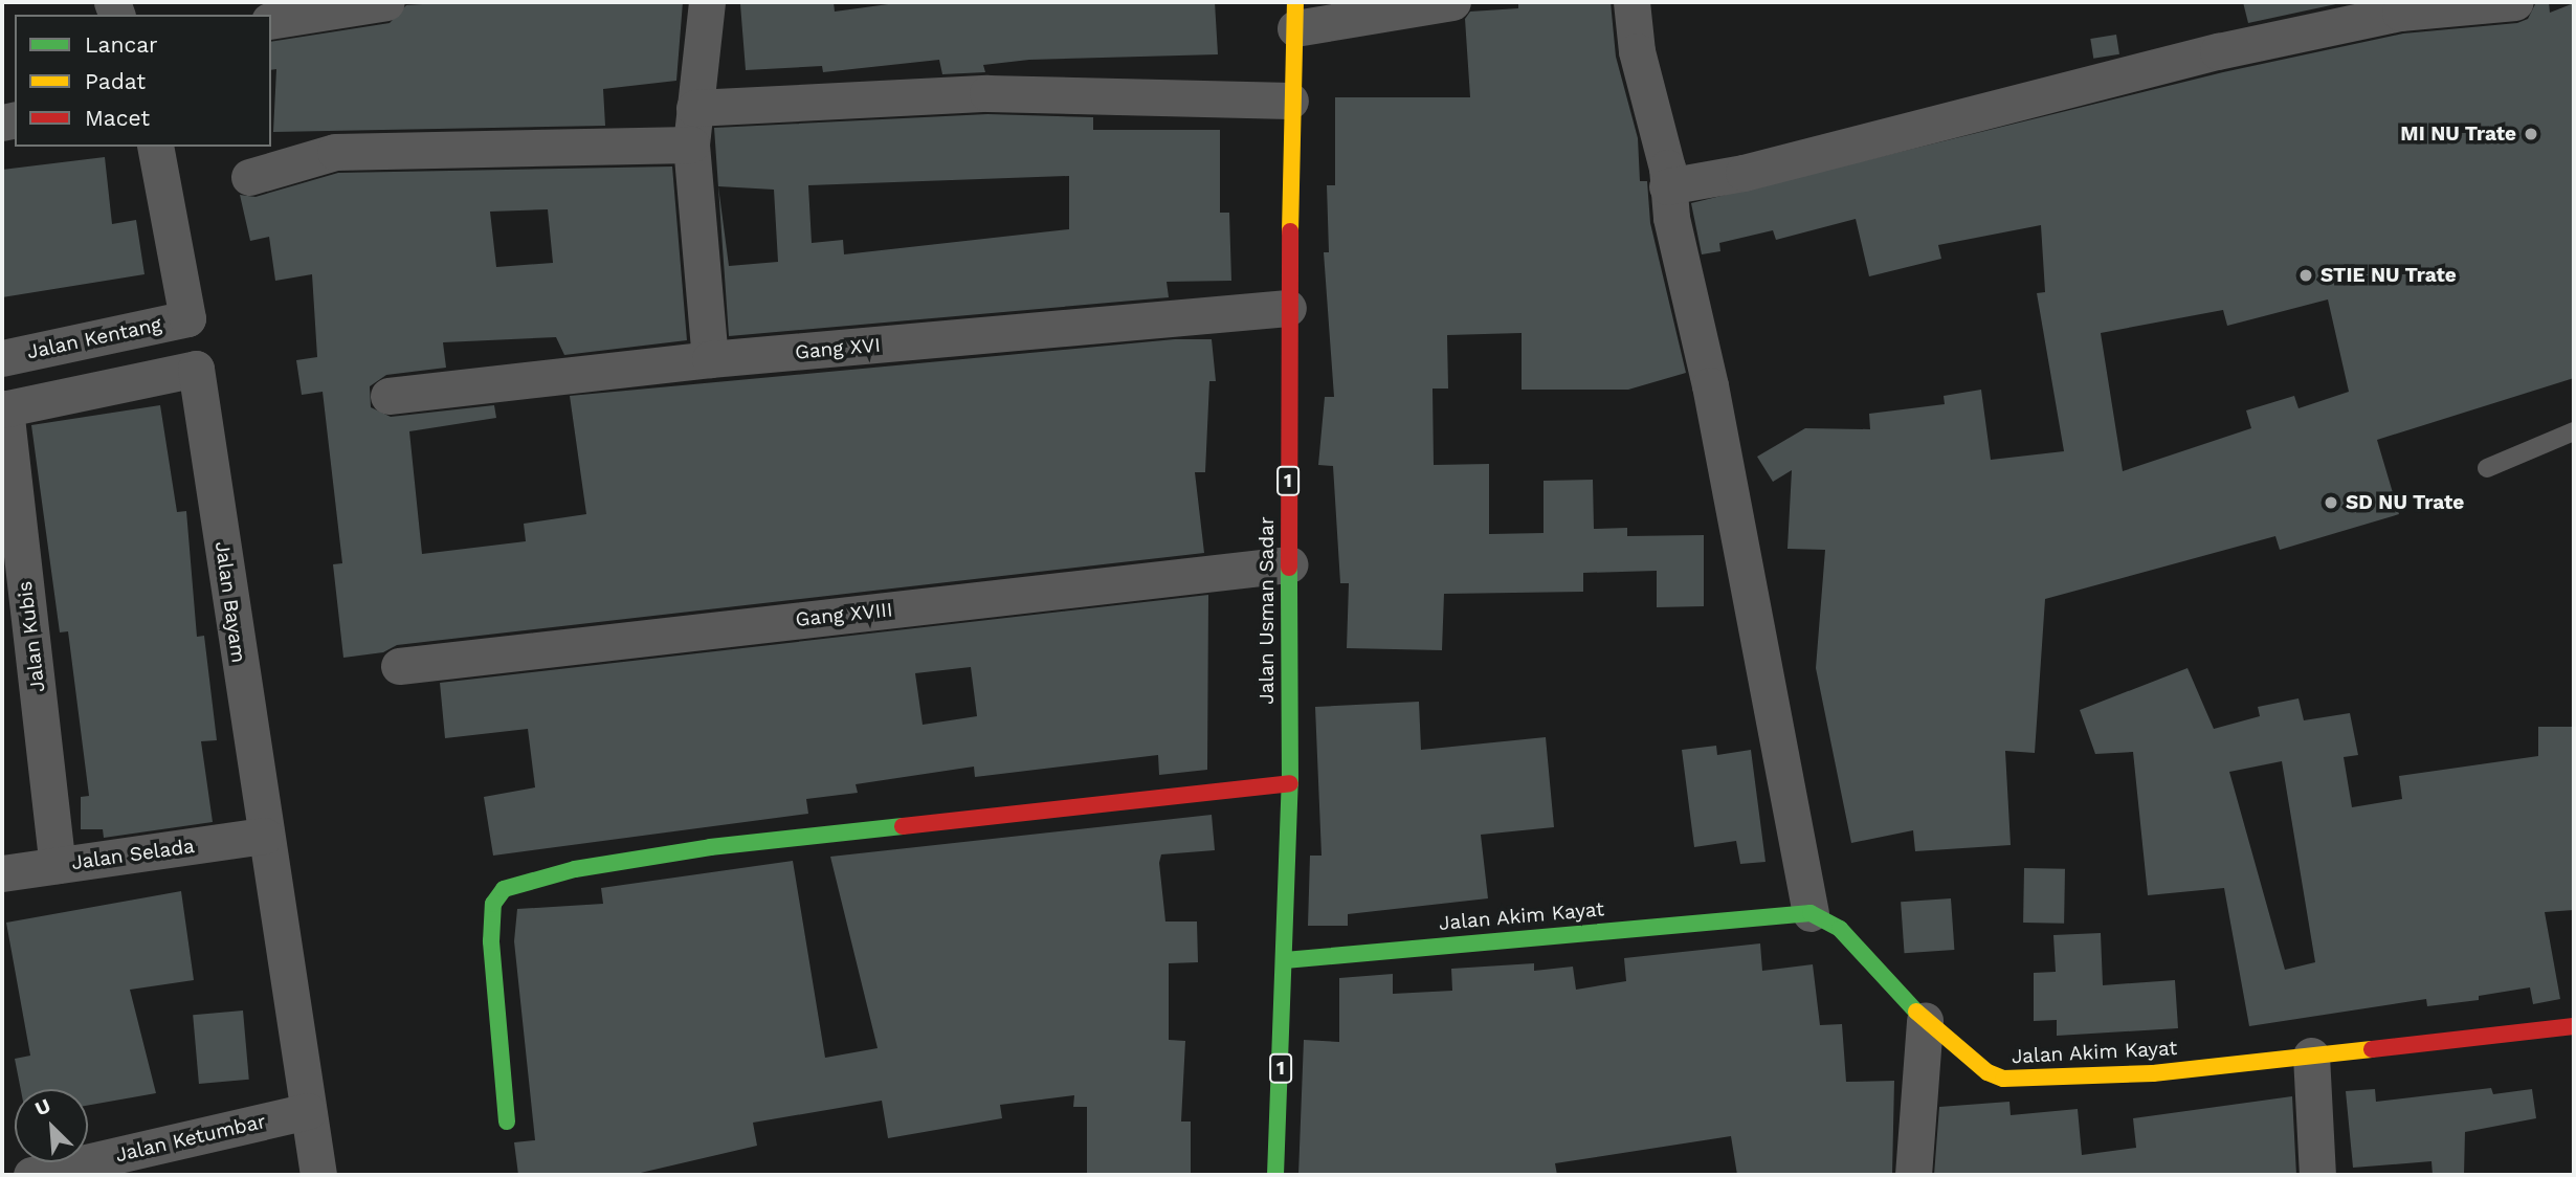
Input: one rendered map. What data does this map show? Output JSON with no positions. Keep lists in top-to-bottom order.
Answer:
{
  "streets": {
    "main road": ["1", "Jalan Usman Sadar", "Jalan Akim Kayat"],
    "street": [
      "Jalan Kentang",
      "Gang XVI",
      "Jalan Bayam",
      "Gang XVIII",
      "Jalan Kubis",
      "Jalan Selada",
      "Jalan Ketumbar"
    ]
  },
  "crossings": [
    ["Gang XVI", "Jalan Usman Sadar"],
    ["Jalan Bayam", "Jalan Kubis"],
    ["Jalan Bayam", "Jalan Selada"],
    ["Jalan Bayam", "Jalan Ketumbar"],
    ["Jalan Usman Sadar", "Gang XVIII"],
    ["Jalan Usman Sadar", "Jalan Akim Kayat"],
    ["Jalan Kubis", "Jalan Selada"]
  ],
  "places": ["MI NU Trate", "STIE NU Trate", "SD NU Trate"],
  "legend": ["Lancar", "Padat", "Macet"],
  "north": "top left"
}
